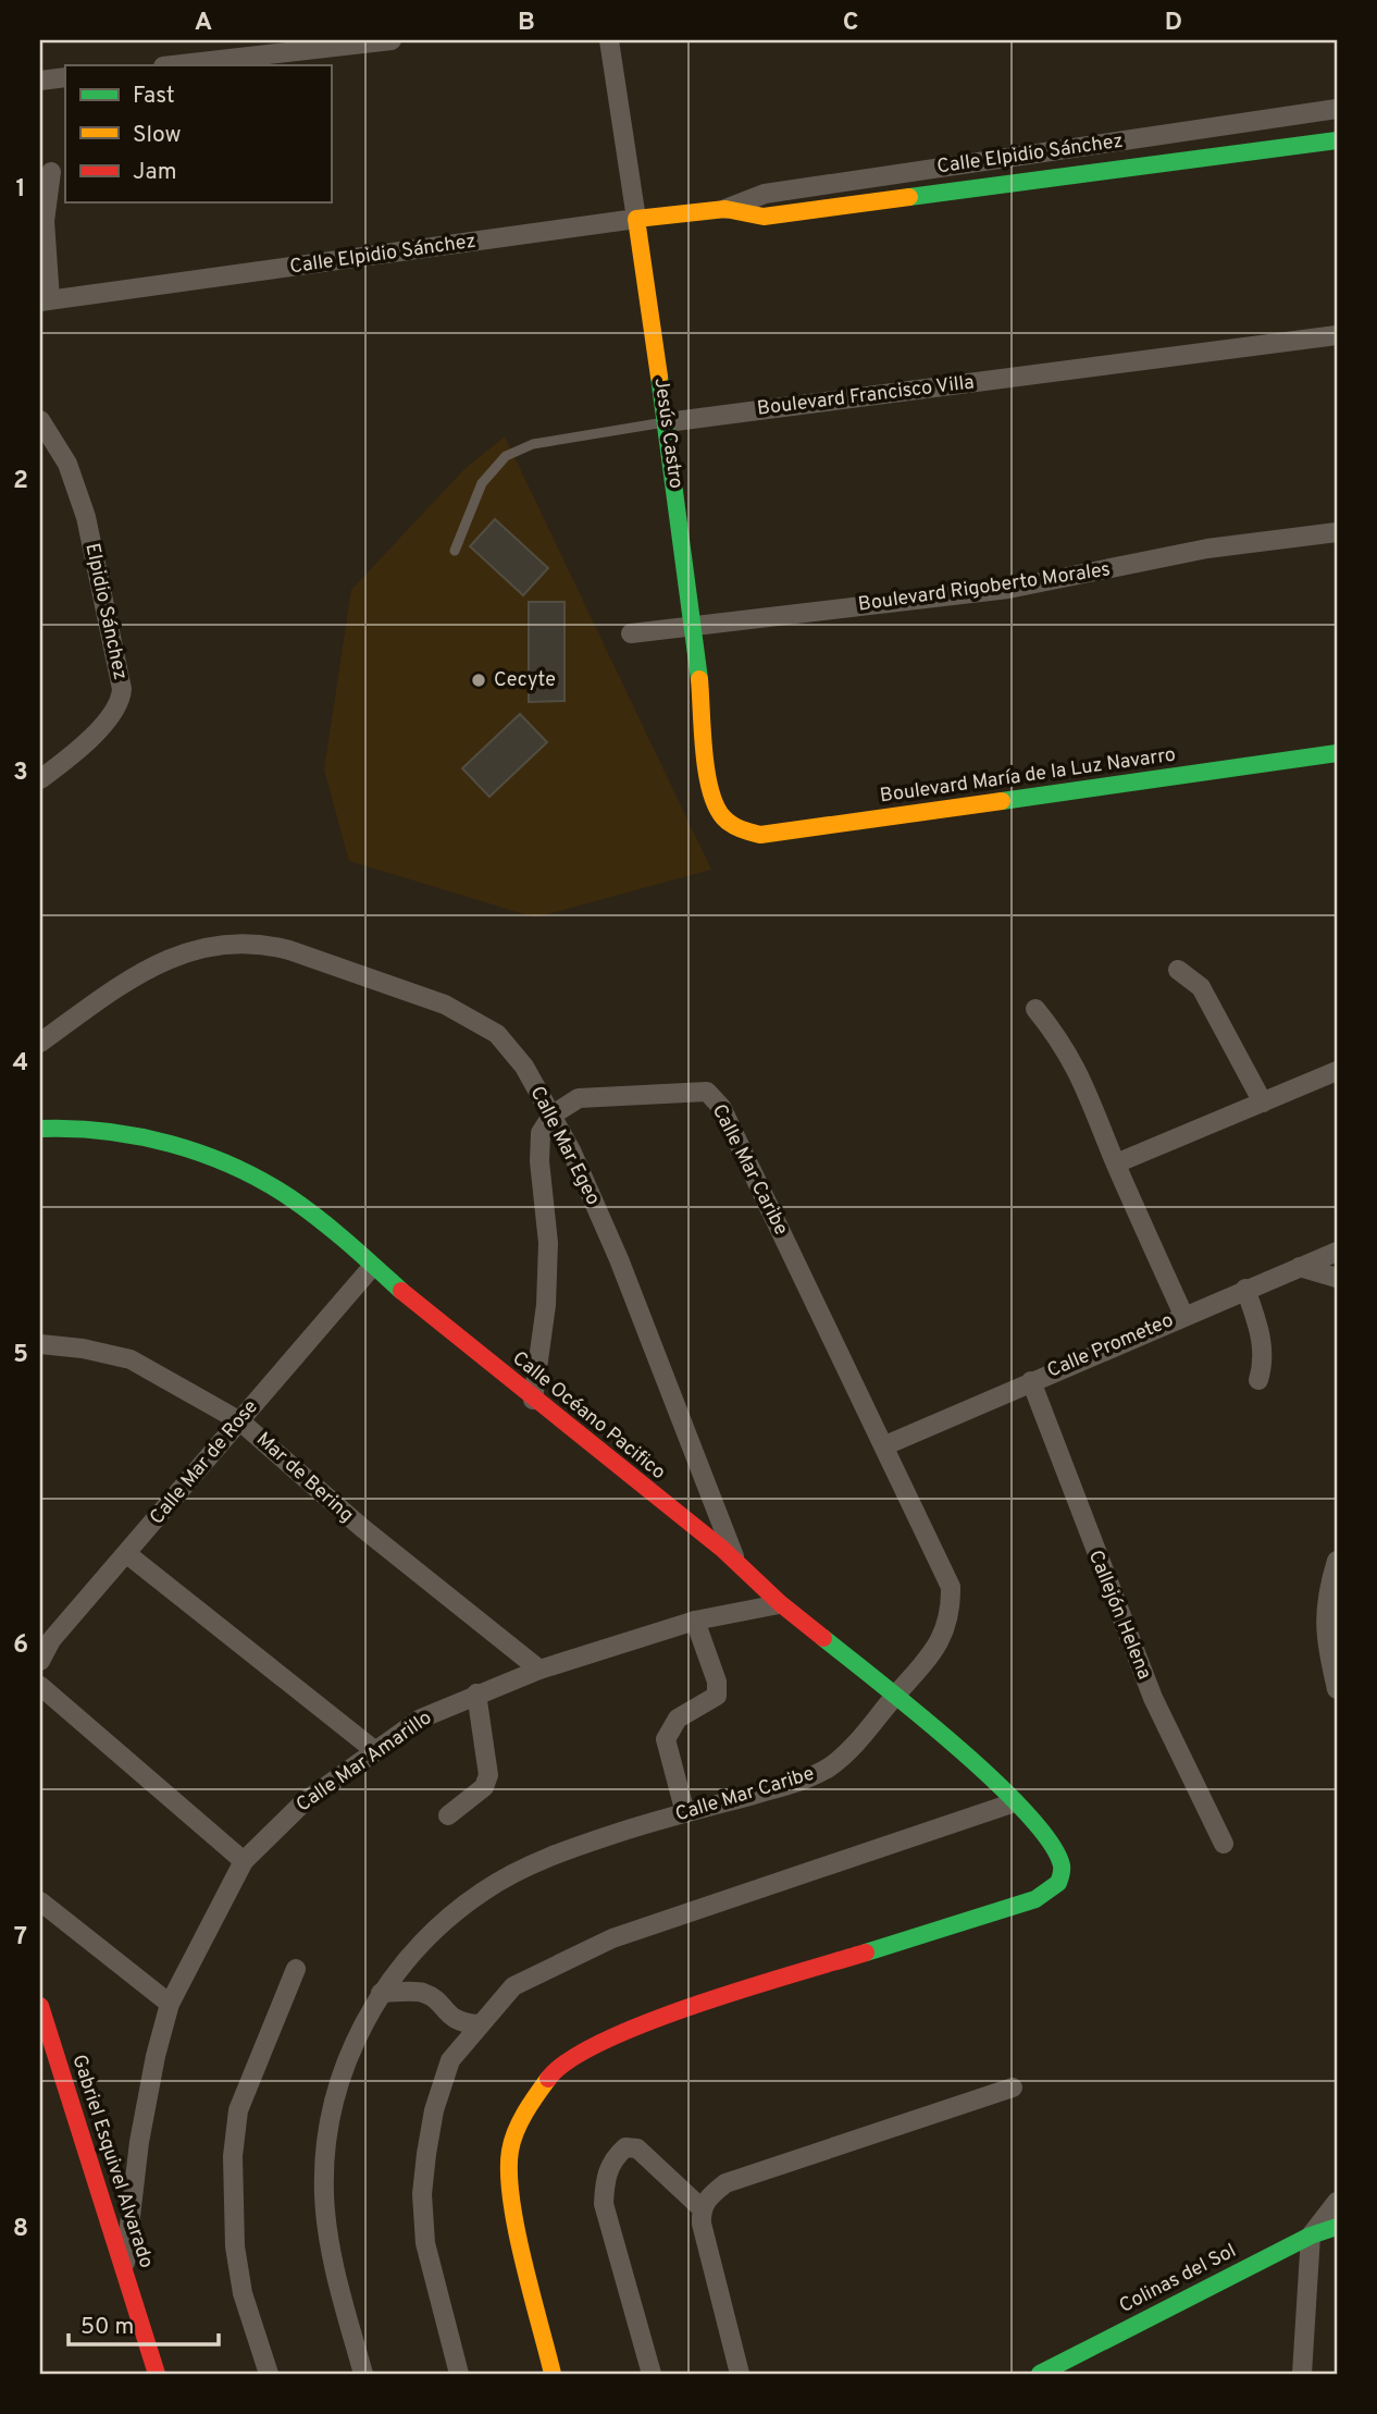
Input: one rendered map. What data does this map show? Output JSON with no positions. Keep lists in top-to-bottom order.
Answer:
{
  "streets": {
    "street": [
      "Calle Elpidio Sánchez",
      "Boulevard Francisco Villa",
      "Jesús Castro",
      "Boulevard Rigoberto Morales",
      "Elpidio Sánchez",
      "Boulevard María de la Luz Navarro",
      "Calle Mar Egeo",
      "Calle Mar Caribe",
      "Calle Prometeo",
      "Calle Océano Pacifico",
      "Calle Mar de Rose",
      "Mar de Bering",
      "Callejón Helena",
      "Calle Mar Amarillo",
      "Gabriel Esquivel Alvarado",
      "Colinas del Sol"
    ]
  },
  "crossings": [
    ["Calle Elpidio Sánchez", "Jesús Castro"],
    ["Boulevard Francisco Villa", "Jesús Castro"],
    ["Jesús Castro", "Boulevard Rigoberto Morales"],
    ["Jesús Castro", "Boulevard María de la Luz Navarro"],
    ["Calle Mar Egeo", "Calle Mar Caribe"],
    ["Calle Mar Egeo", "Calle Océano Pacifico"],
    ["Calle Mar Caribe", "Calle Prometeo"],
    ["Calle Mar Caribe", "Calle Océano Pacifico"],
    ["Calle Prometeo", "Callejón Helena"],
    ["Calle Océano Pacifico", "Calle Mar de Rose"],
    ["Calle Océano Pacifico", "Calle Mar Amarillo"],
    ["Calle Mar de Rose", "Mar de Bering"],
    ["Mar de Bering", "Calle Mar Amarillo"],
    ["Calle Mar Amarillo", "Gabriel Esquivel Alvarado"]
  ],
  "places": ["Cecyte"],
  "legend": ["Fast", "Slow", "Jam"],
  "scale_bar": "50 m",
  "grid": {
    "columns": [
      "A",
      "B",
      "C",
      "D"
    ],
    "rows": [
      "1",
      "2",
      "3",
      "4",
      "5",
      "6",
      "7",
      "8"
    ]
  }
}
